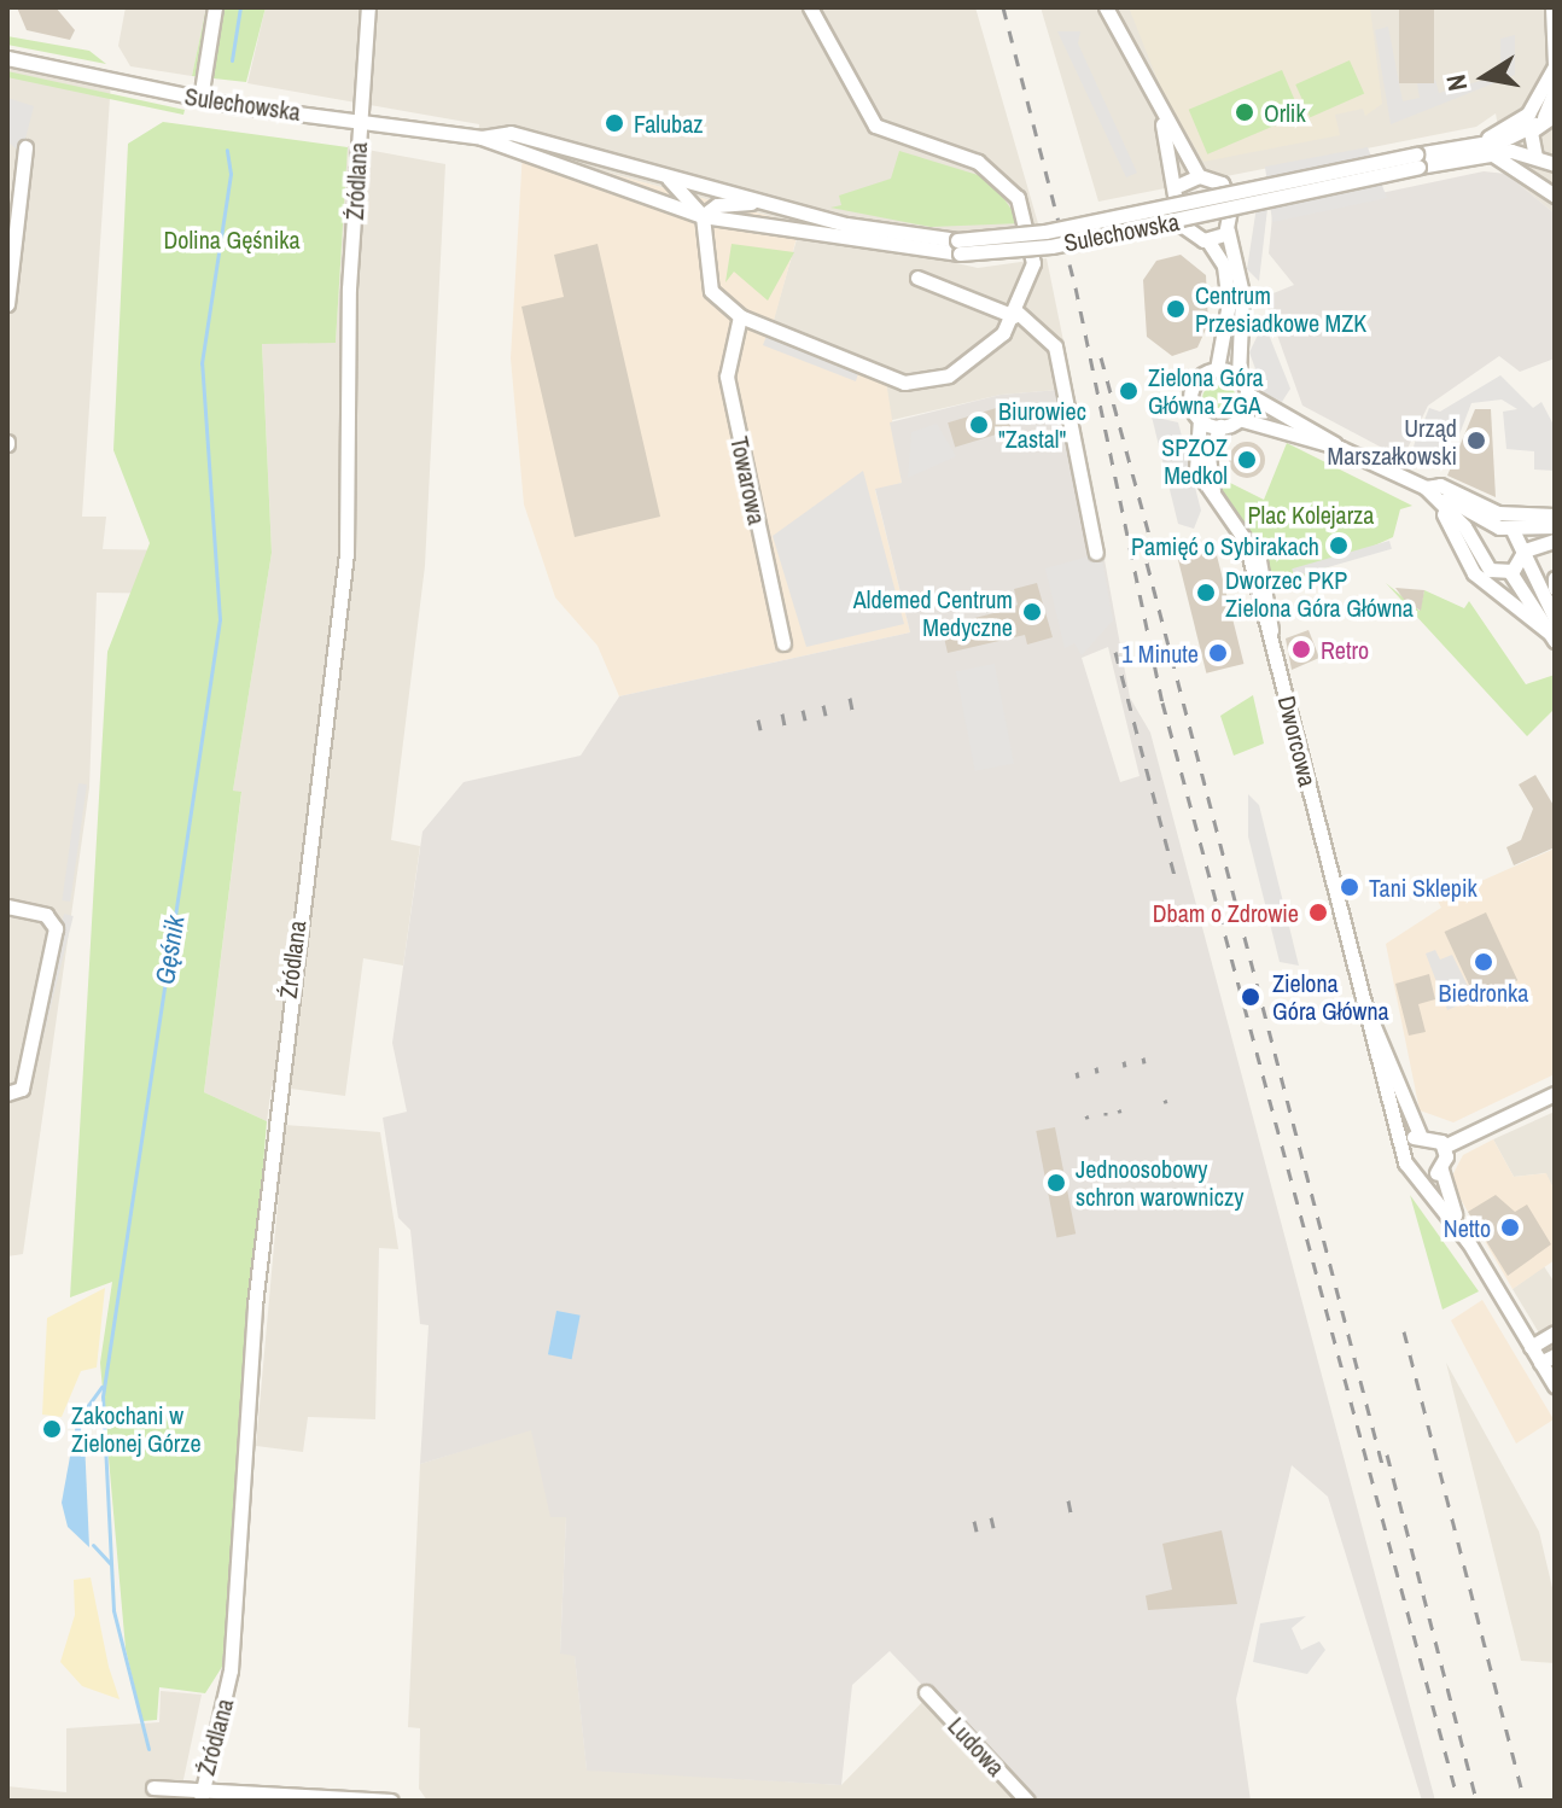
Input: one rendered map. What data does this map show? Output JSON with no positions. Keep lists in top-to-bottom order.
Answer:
{
  "streets": {
    "street": [
      "Sulechowska",
      "Źródlana",
      "Towarowa",
      "Dworcowa",
      "Ludowa"
    ]
  },
  "crossings": [
    ["Sulechowska", "Źródlana"]
  ],
  "water": ["Gęśnik"],
  "parks": ["Dolina Gęśnika", "Plac Kolejarza"],
  "places": [
    "Orlik",
    "Falubaz",
    "Centrum Przesiadkowe MZK",
    "Zielona Góra Główna ZGA",
    "Biurowiec \"Zastal\"",
    "Urząd Marszałkowski",
    "SPZOZ Medkol",
    "Pamięć o Sybirakach",
    "Dworzec PKP Zielona Góra Główna",
    "Aldemed Centrum Medyczne",
    "Retro",
    "1 Minute",
    "Tani Sklepik",
    "Dbam o Zdrowie",
    "Biedronka",
    "Zielona Góra Główna",
    "Jednoosobowy schron warowniczy",
    "Netto",
    "Zakochani w Zielonej Górze"
  ],
  "north": "left"
}
